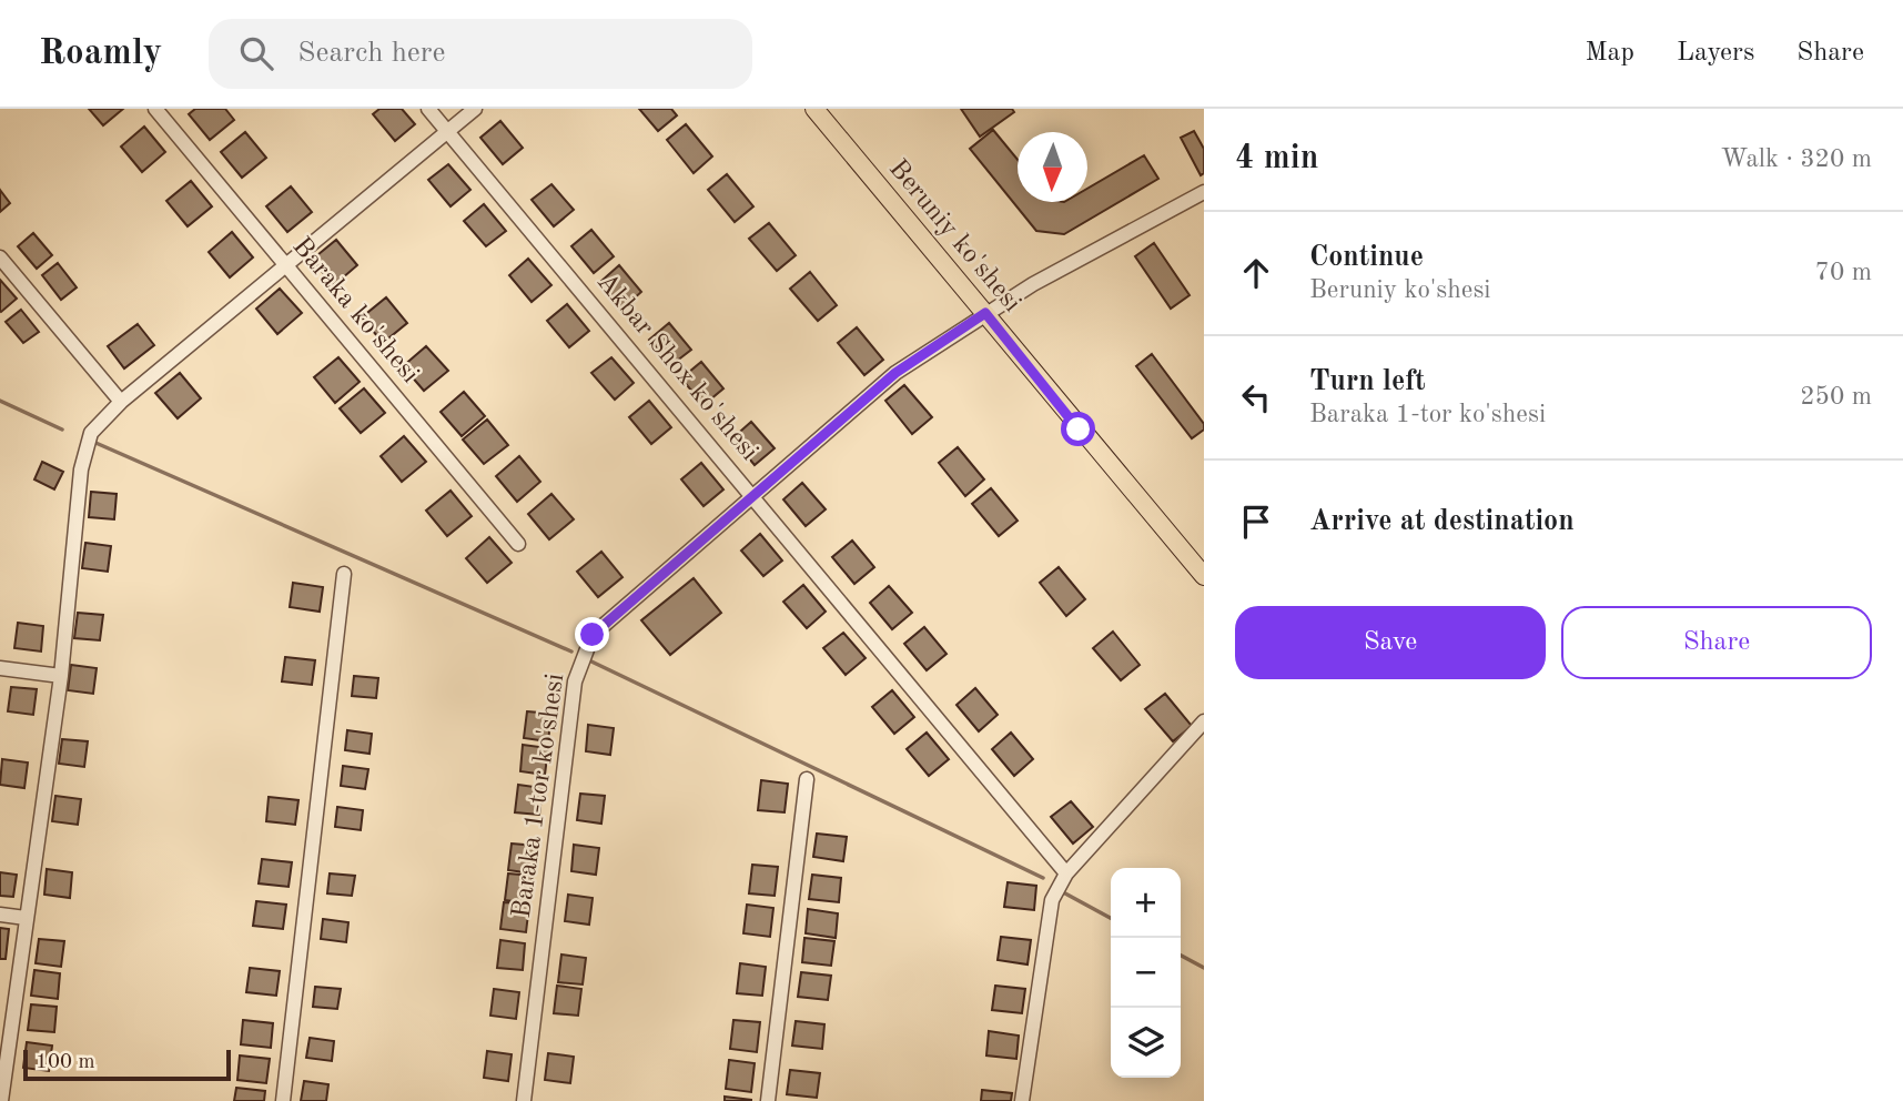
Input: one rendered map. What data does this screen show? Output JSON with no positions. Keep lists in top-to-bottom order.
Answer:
{
  "streets": {
    "main road": ["Beruniy ko'shesi"],
    "street": ["Baraka ko'shesi", "Akbar Shox ko'shesi", "Baraka 1-tor ko'shesi"]
  },
  "crossings": [
    ["Beruniy ko'shesi", "Baraka 1-tor ko'shesi"],
    ["Akbar Shox ko'shesi", "Baraka 1-tor ko'shesi"]
  ],
  "scale_bar": "100 m",
  "north": "bottom",
  "page": {
    "header": "Roamly",
    "search": "Search here",
    "nav": ["Map", "Layers", "Share"],
    "heading": ["4 min", "Walk · 320 m"],
    "list": [
      ["Continue", "Beruniy ko'shesi", "70 m"],
      ["Turn left", "Baraka 1-tor ko'shesi", "250 m"],
      "Arrive at destination"
    ],
    "buttons": ["Save", "Share"],
    "map_buttons": ["+", "−"],
    "scale": "100 m"
  }
}
